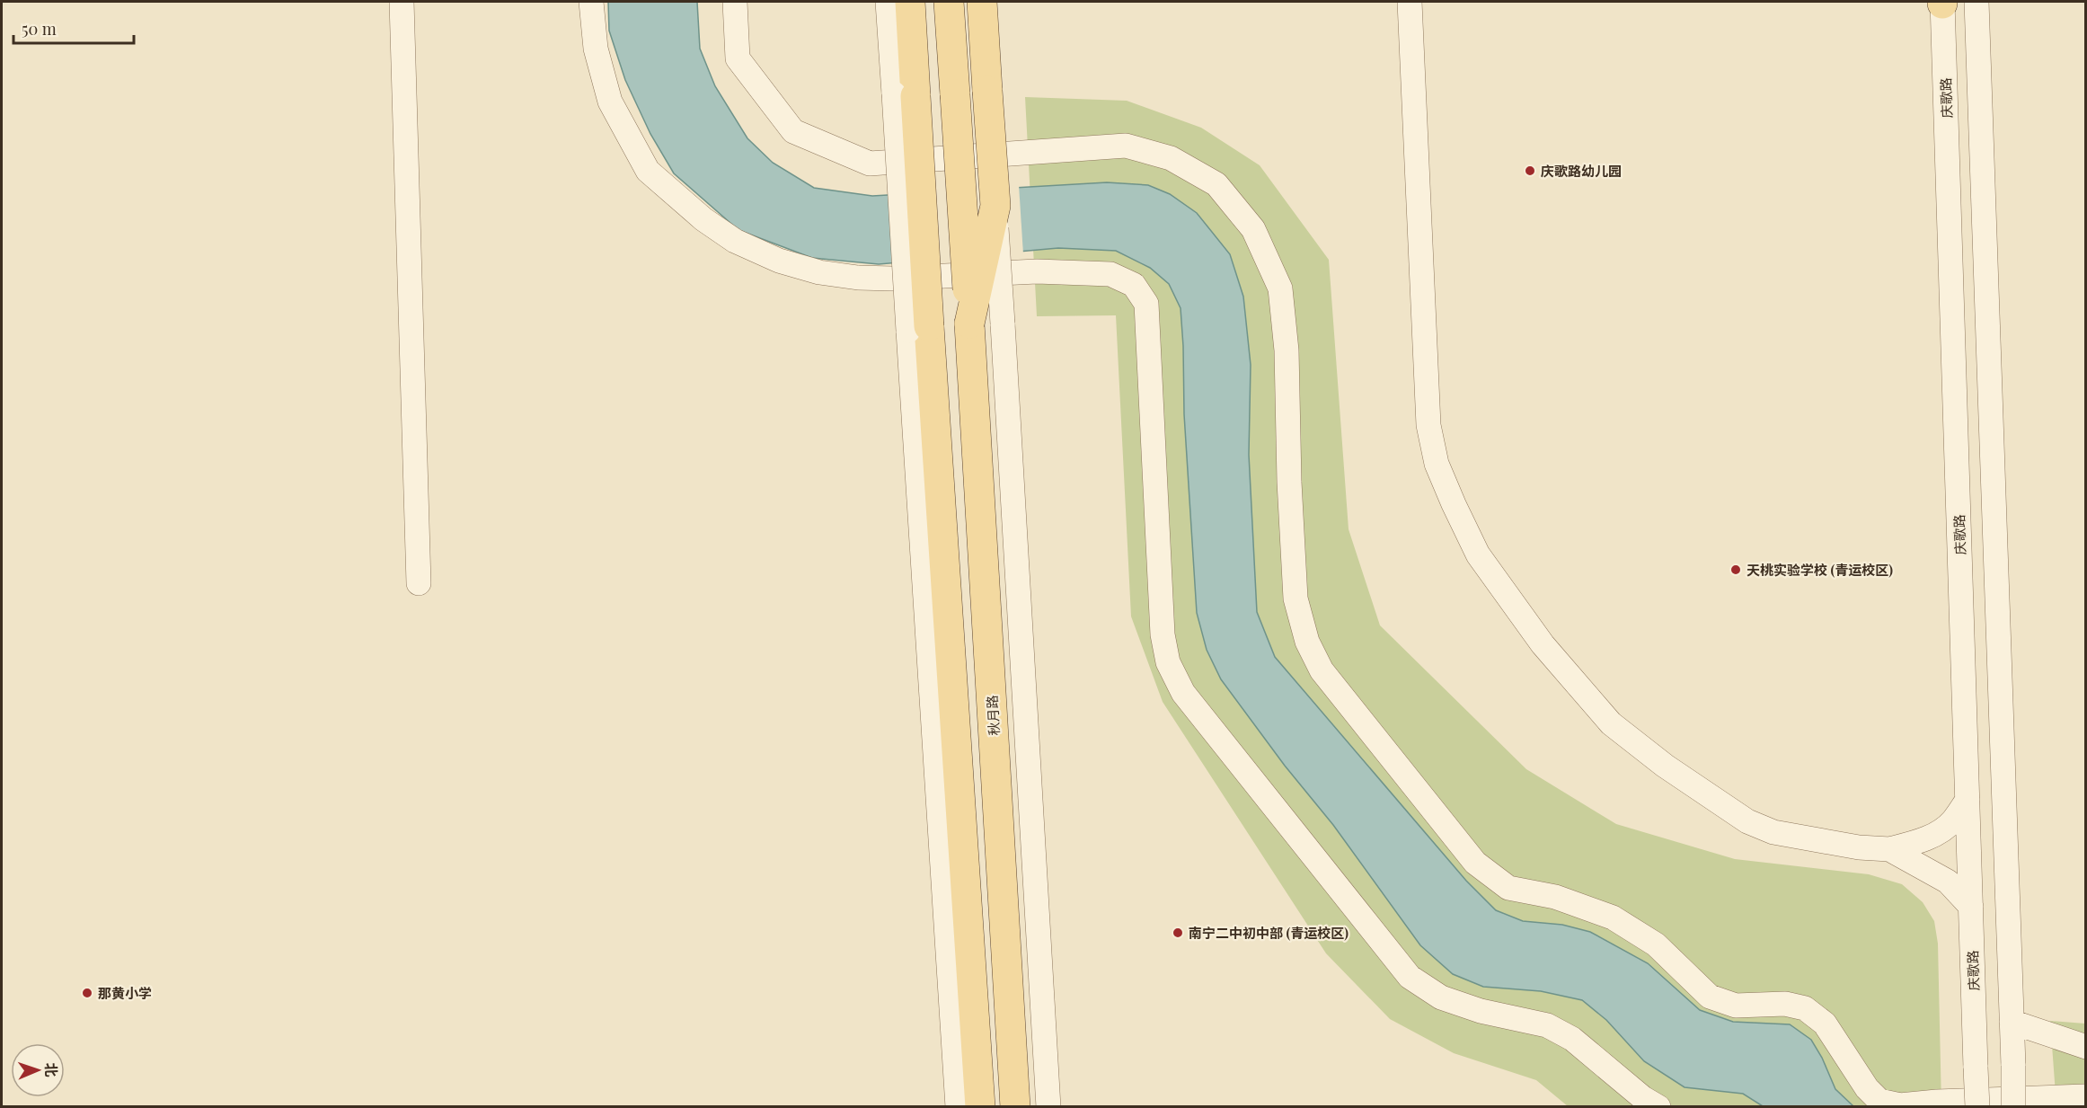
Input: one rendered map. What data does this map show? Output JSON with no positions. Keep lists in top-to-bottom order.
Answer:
{
  "streets": {
    "main road": ["秋月路"],
    "street": ["庆歌路"]
  },
  "places": [
    "庆歌路幼儿园",
    "天桃实验学校 (青运校区)",
    "南宁二中初中部 (青运校区)",
    "那黄小学"
  ],
  "scale_bar": "50 m",
  "north": "right"
}
